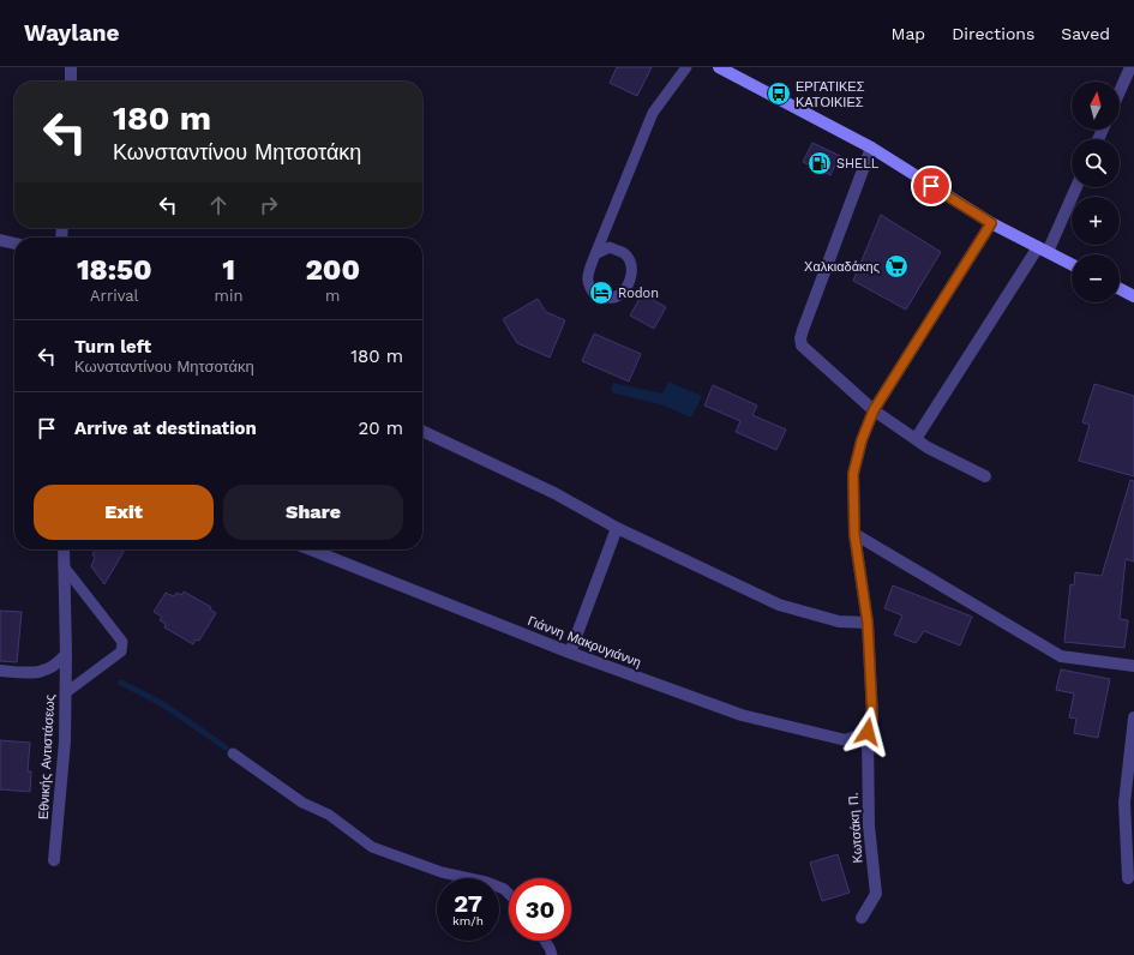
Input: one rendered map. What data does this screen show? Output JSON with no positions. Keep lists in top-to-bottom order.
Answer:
{
  "streets": {
    "street": ["Γιάννη Μακρυγιάννη", "Εθνικής Αντιστάσεως", "Κωτσάκη Π."]
  },
  "crossings": [
    ["Γιάννη Μακρυγιάννη", "Κωτσάκη Π."]
  ],
  "places": {
    "bus stop": ["ΕΡΓΑΤΙΚΕΣ ΚΑΤΟΙΚΙΕΣ"],
    "fuel station": ["SHELL"],
    "supermarket": ["Χαλκιαδάκης"],
    "hotel": ["Rodon"]
  },
  "north": "top",
  "page": {
    "header": "Waylane",
    "nav": ["Map", "Directions", "Saved"],
    "map_buttons": ["+", "−"],
    "turn": ["180 m", "Κωνσταντίνου Μητσοτάκη"],
    "eta": [
      "18:50",
      "Arrival",
      "1",
      "min",
      "200",
      "m"
    ],
    "list": [
      {
        "name": "Turn left",
        "note": "Κωνσταντίνου Μητσοτάκη",
        "value": "180 m"
      },
      {
        "name": "Arrive at destination",
        "value": "20 m"
      }
    ],
    "buttons": ["Exit", "Share"],
    "speed": "27 km/h",
    "limit": "30"
  }
}
